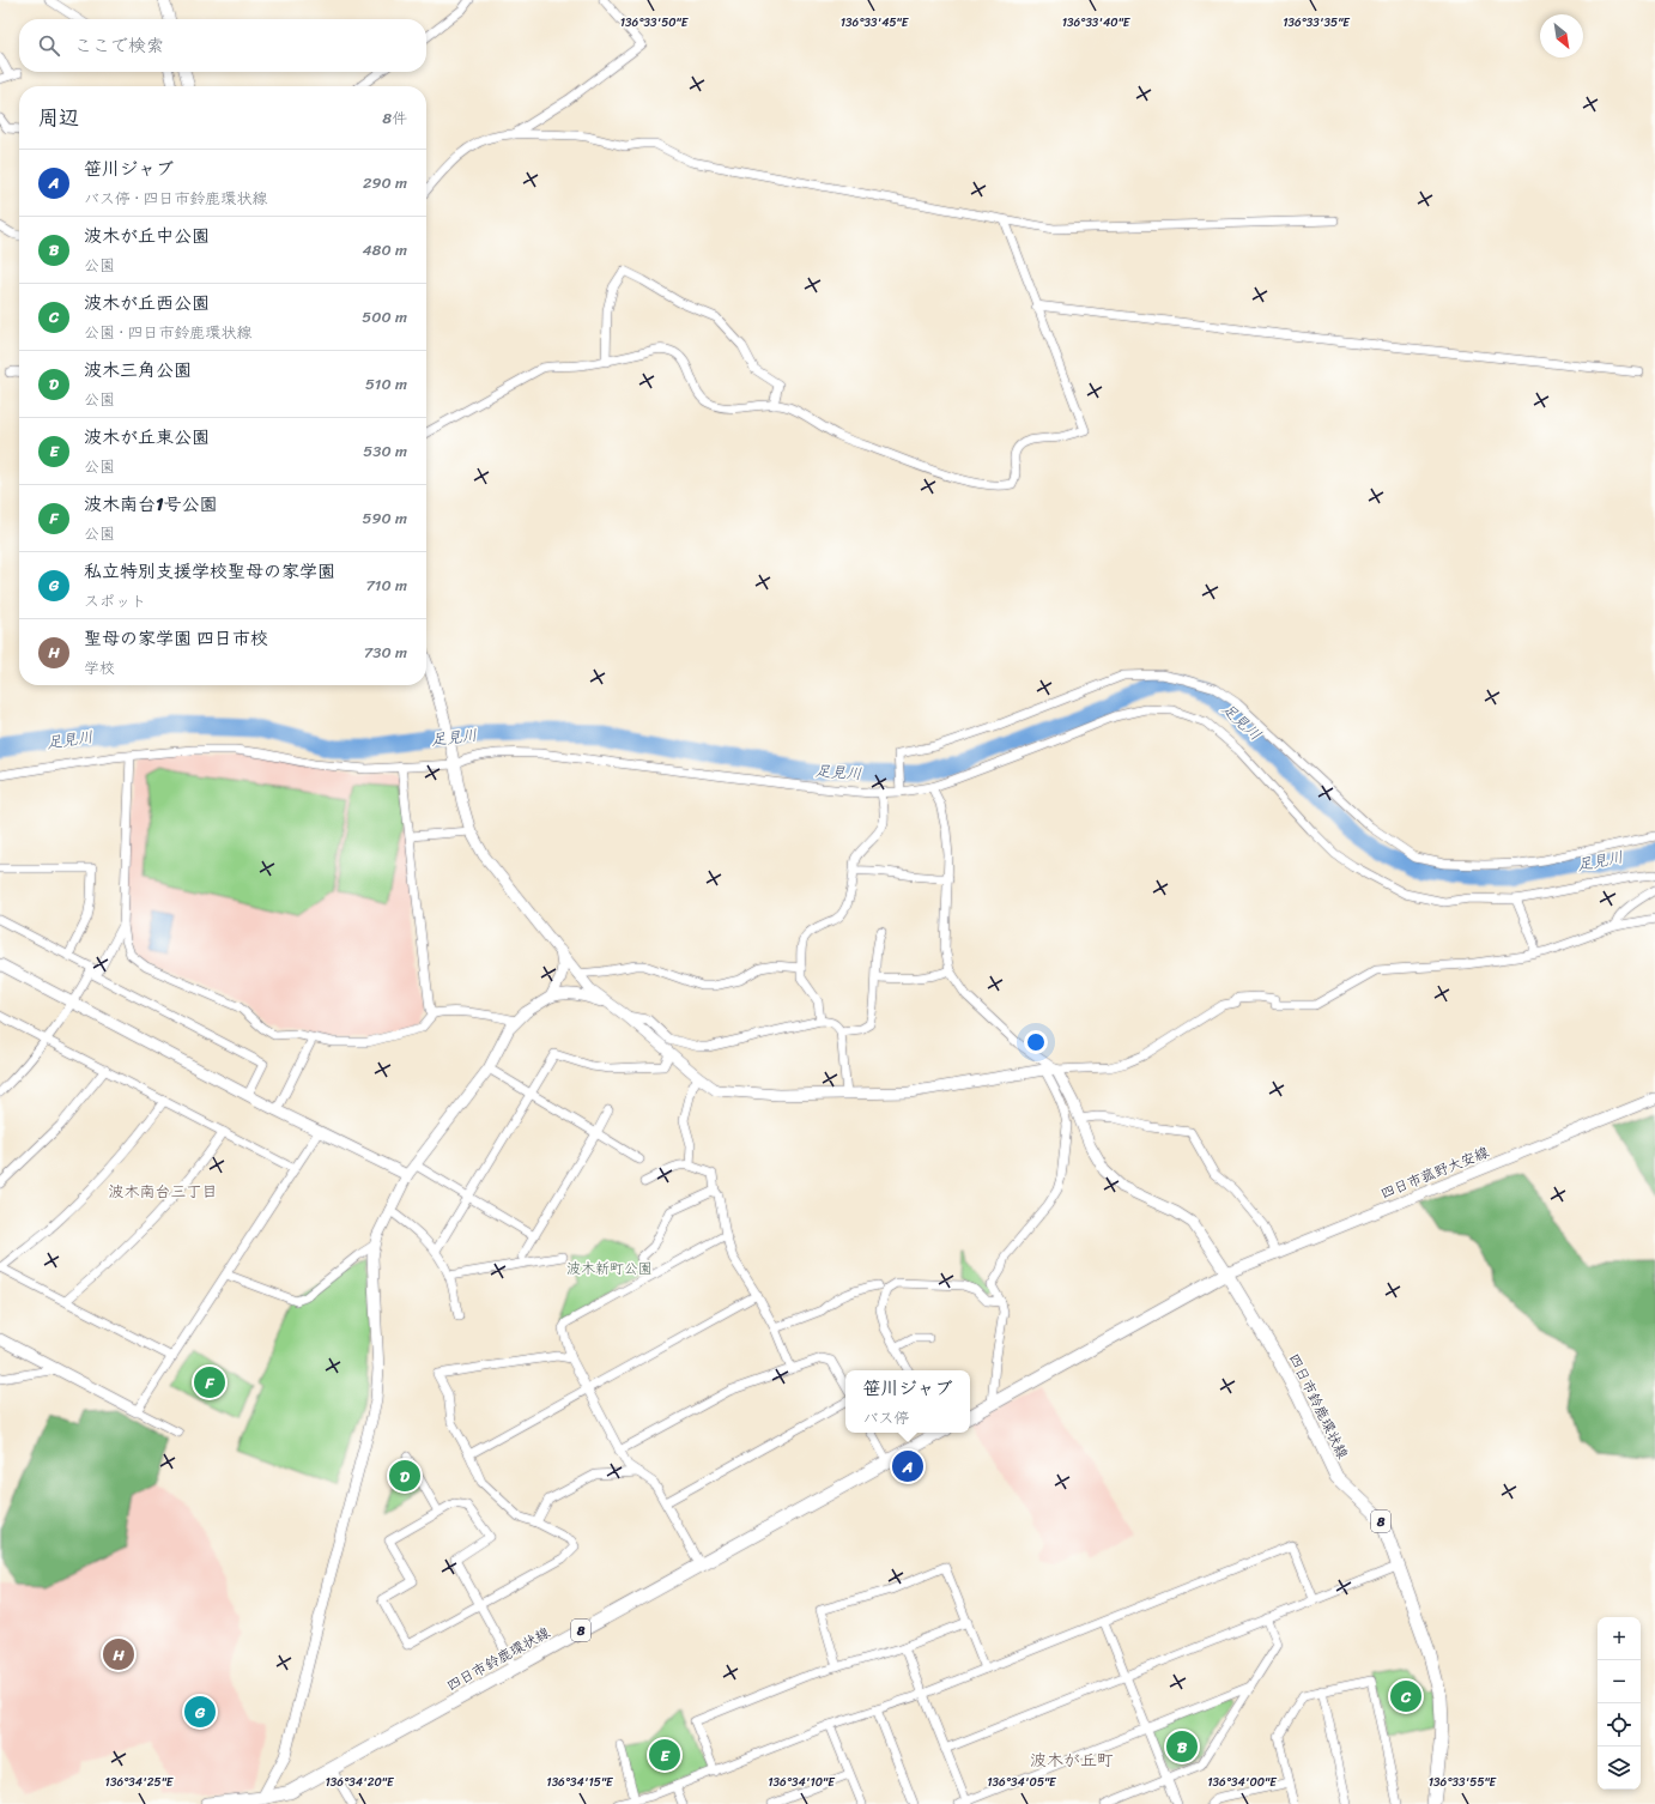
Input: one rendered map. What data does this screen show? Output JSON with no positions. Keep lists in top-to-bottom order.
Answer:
{
  "streets": {
    "main road": ["四日市鈴鹿環状線", "8"],
    "street": ["四日市菰野大安線"]
  },
  "crossings": [
    ["四日市菰野大安線", "四日市鈴鹿環状線"]
  ],
  "districts": ["波木南台三丁目", "波木が丘町"],
  "water": ["足見川"],
  "parks": ["波木新町公園"],
  "north": "bottom right",
  "page": {
    "search": "ここで検索",
    "heading": ["周辺", "8件"],
    "list": [
      {
        "mark": "A",
        "name": "笹川ジャブ",
        "note": "バス停 · 四日市鈴鹿環状線",
        "value": "290 m"
      },
      {
        "mark": "B",
        "name": "波木が丘中公園",
        "note": "公園",
        "value": "480 m"
      },
      {
        "mark": "C",
        "name": "波木が丘西公園",
        "note": "公園 · 四日市鈴鹿環状線",
        "value": "500 m"
      },
      {
        "mark": "D",
        "name": "波木三角公園",
        "note": "公園",
        "value": "510 m"
      },
      {
        "mark": "E",
        "name": "波木が丘東公園",
        "note": "公園",
        "value": "530 m"
      },
      {
        "mark": "F",
        "name": "波木南台1号公園",
        "note": "公園",
        "value": "590 m"
      },
      {
        "mark": "G",
        "name": "私立特別支援学校聖母の家学園",
        "note": "スポット",
        "value": "710 m"
      },
      {
        "mark": "H",
        "name": "聖母の家学園 四日市校",
        "note": "学校",
        "value": "730 m"
      }
    ],
    "pins": [
      "F",
      "A",
      "D",
      "H",
      "C",
      "G",
      "B",
      "E"
    ],
    "popup": ["笹川ジャブ", "バス停"],
    "map_buttons": ["+", "−"]
  },
  "coordinates": [
    "136°33'35\"E",
    "136°33'50\"E",
    "136°33'45\"E",
    "136°33'40\"E",
    "136°34'25\"E",
    "136°34'20\"E",
    "136°34'15\"E",
    "136°34'10\"E",
    "136°34'05\"E",
    "136°34'00\"E",
    "136°33'55\"E"
  ]
}
